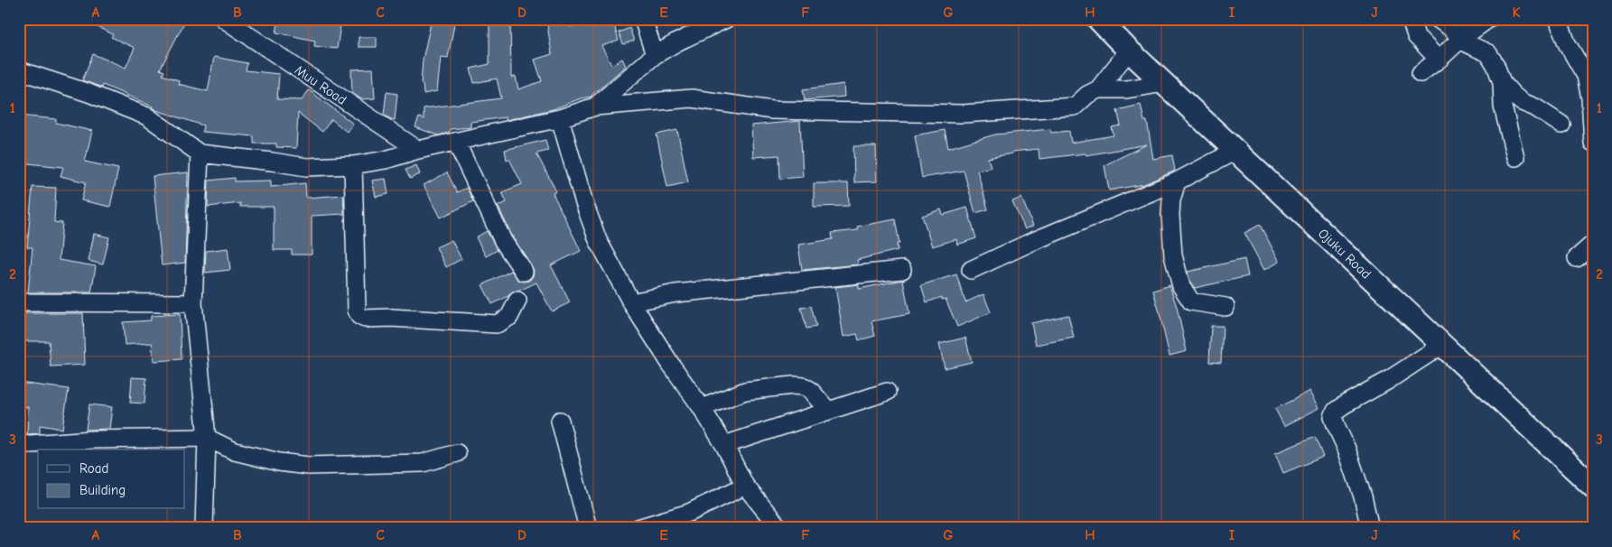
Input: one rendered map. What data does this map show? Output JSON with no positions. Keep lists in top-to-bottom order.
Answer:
{
  "streets": {
    "main road": ["Ojuku Road"],
    "street": ["Muu Road"]
  },
  "legend": ["Road", "Building"],
  "grid": {
    "columns": [
      "A",
      "B",
      "C",
      "D",
      "E",
      "F",
      "G",
      "H",
      "I",
      "J",
      "K"
    ],
    "rows": ["1", "2", "3"]
  }
}
